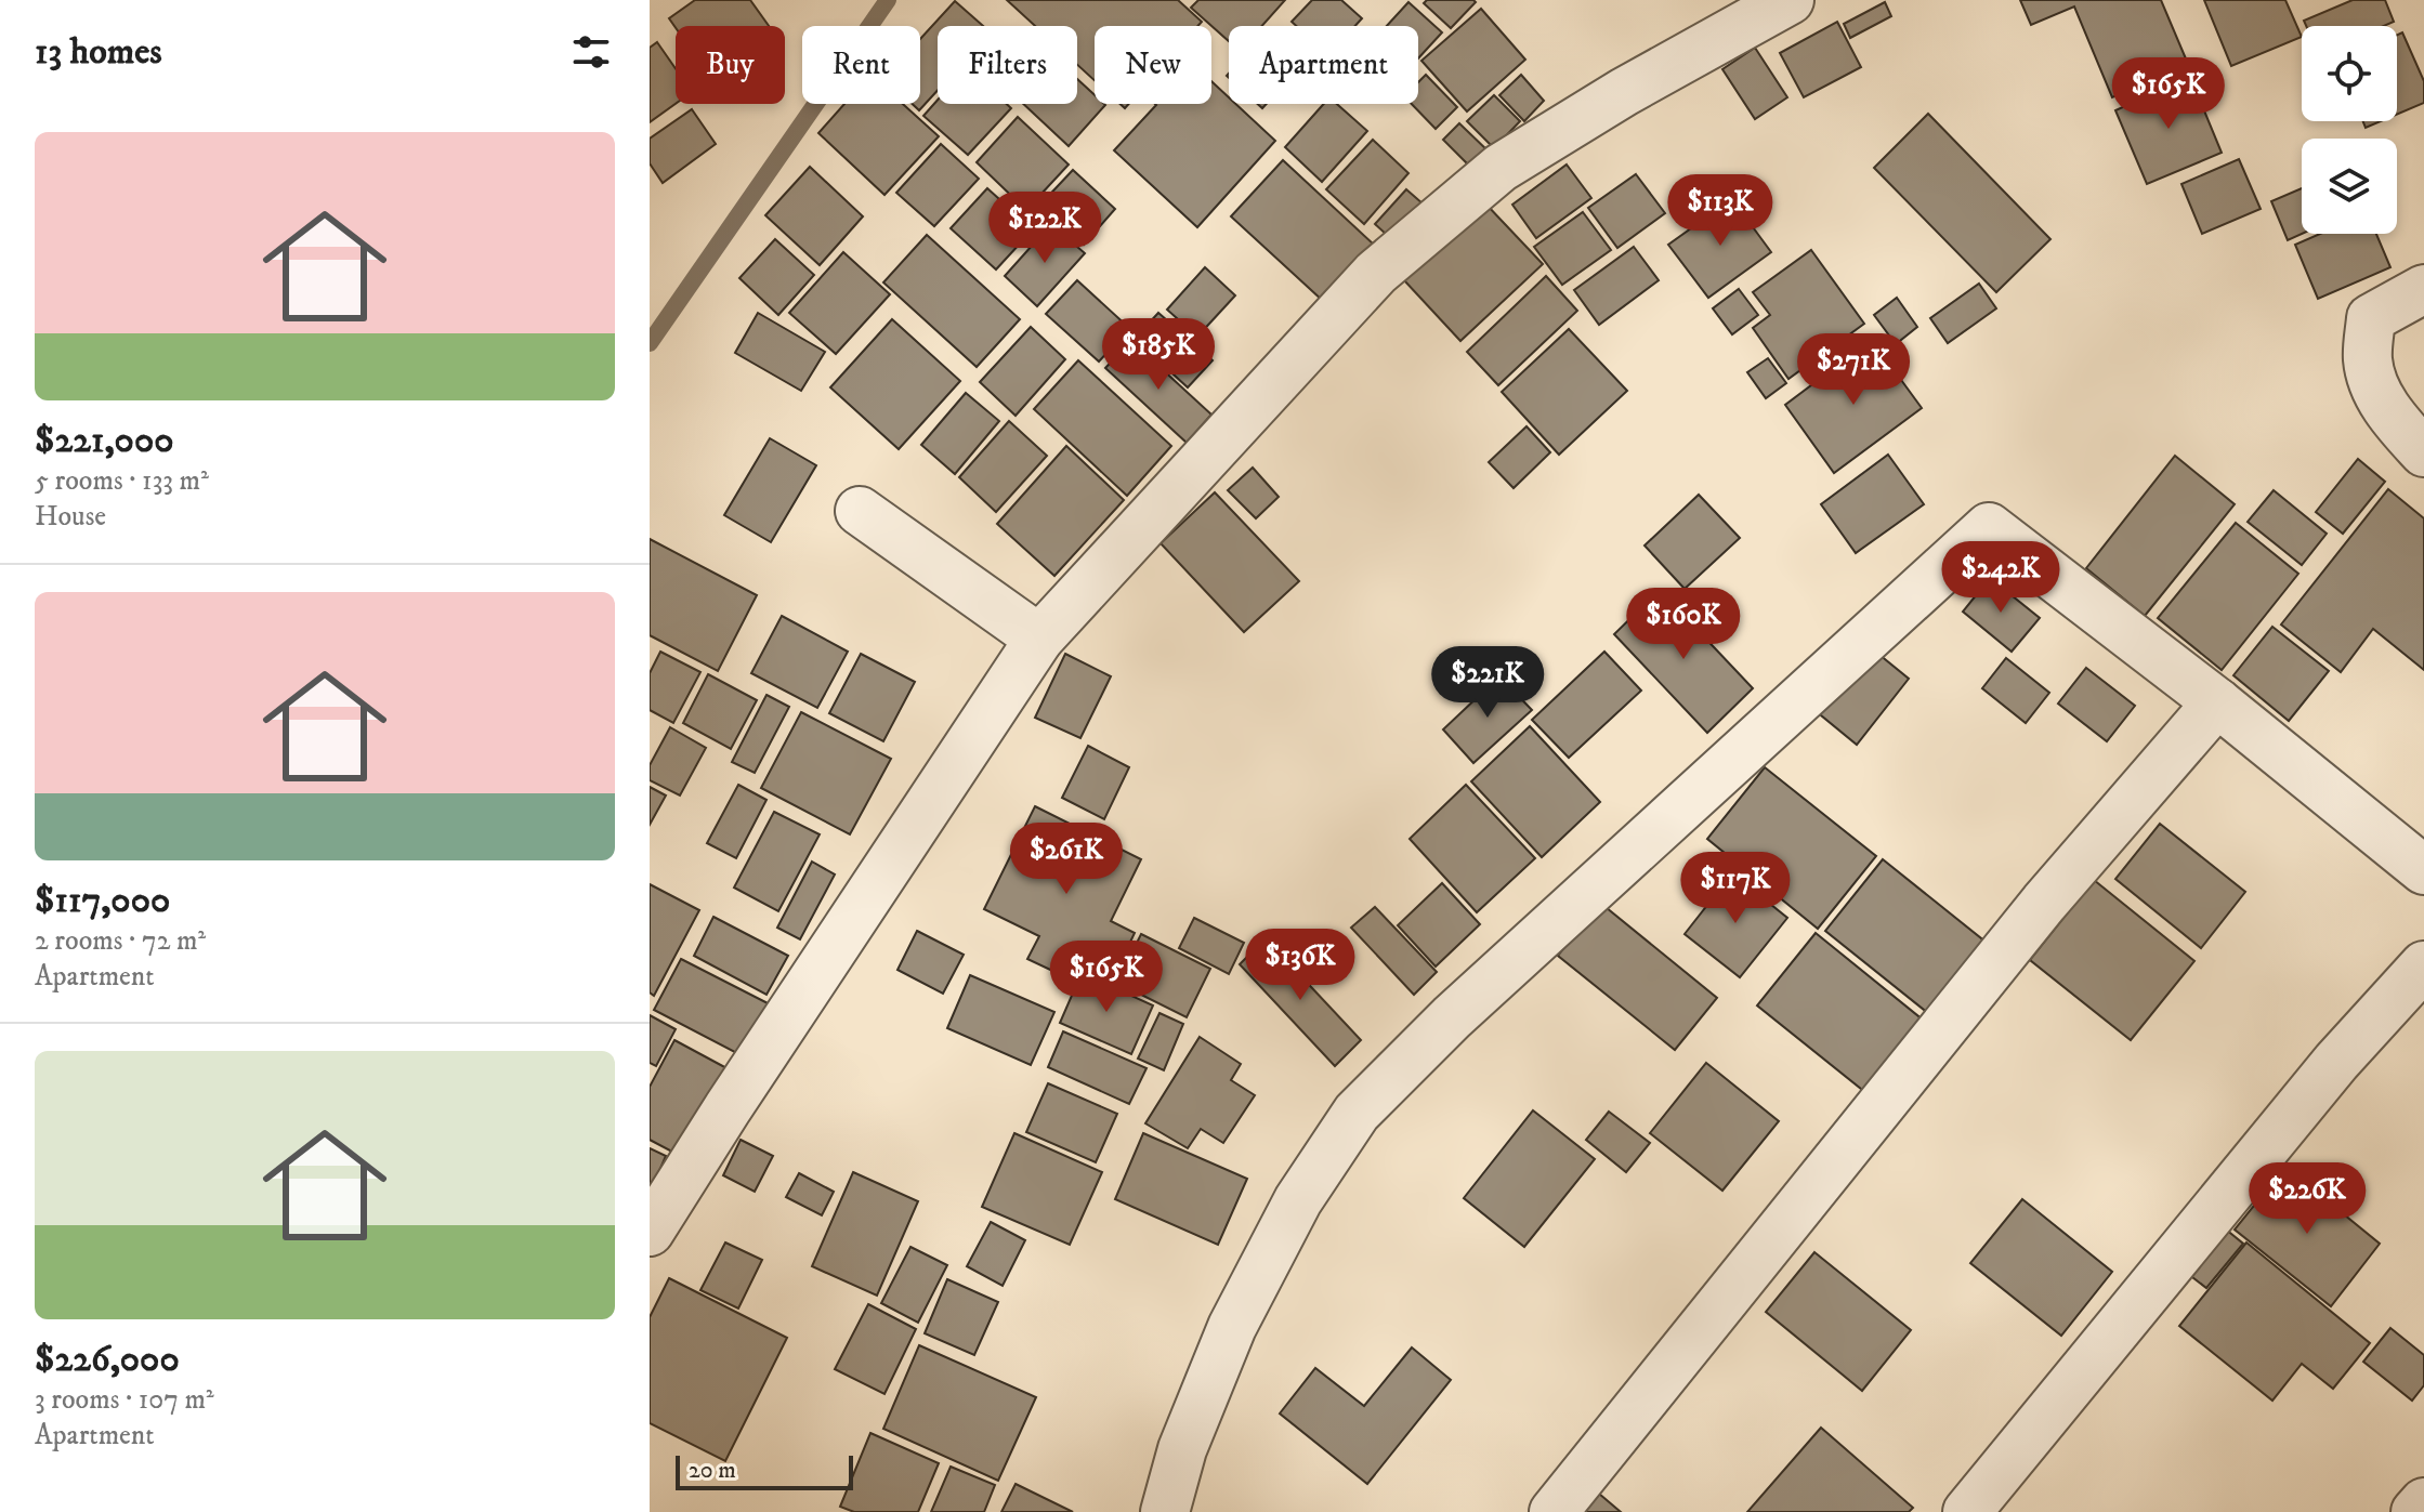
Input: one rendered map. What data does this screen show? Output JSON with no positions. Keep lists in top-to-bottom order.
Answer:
{
  "scale_bar": "20 m",
  "page": {
    "heading": "13 homes",
    "chip": [
      "Buy",
      "Rent",
      "Filters",
      "New",
      "Apartment"
    ],
    "price": [
      "$165K",
      "$113K",
      "$122K",
      "$185K",
      "$271K",
      "$242K",
      "$160K",
      "$221K",
      "$261K",
      "$117K",
      "$136K",
      "$165K",
      "$226K"
    ],
    "list": [
      {
        "name": "$221,000",
        "note": "5 rooms · 133 m² · House"
      },
      {
        "name": "$117,000",
        "note": "2 rooms · 72 m² · Apartment"
      },
      {
        "name": "$226,000",
        "note": "3 rooms · 107 m² · Apartment"
      }
    ],
    "scale": "20 m"
  }
}
